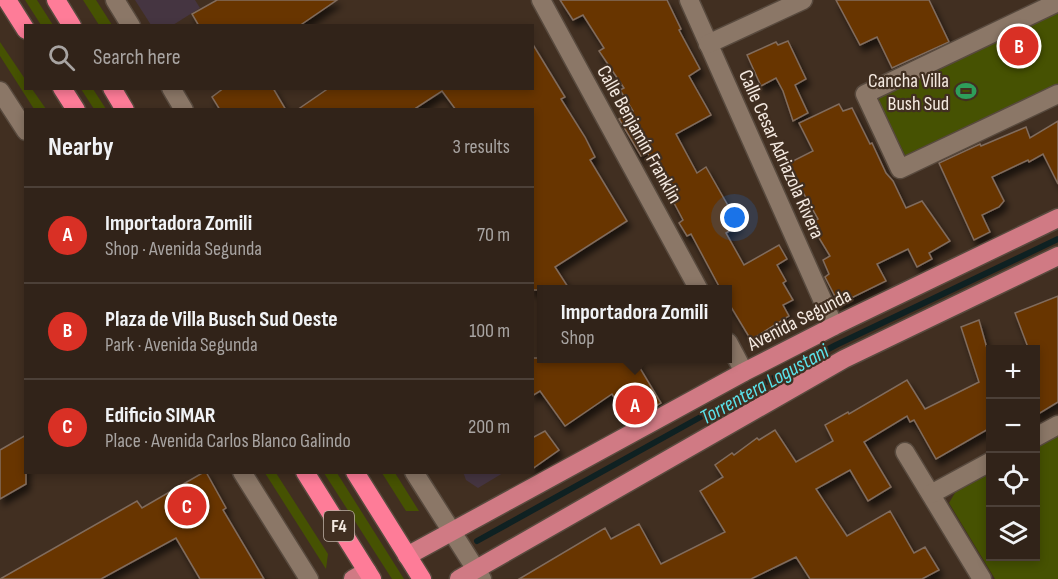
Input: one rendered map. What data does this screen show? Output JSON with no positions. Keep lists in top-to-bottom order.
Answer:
{
  "streets": {
    "highway": ["F4"],
    "main road": ["Avenida Segunda"],
    "street": ["Calle Benjamín Franklin", "Calle Cesar Adriazola Rivera"]
  },
  "crossings": [
    ["Calle Cesar Adriazola Rivera", "Avenida Segunda"],
    ["Avenida Segunda", "F4"]
  ],
  "water": ["Torrentera Logustani"],
  "places": {
    "sports": ["Cancha Villa Bush Sud"]
  },
  "page": {
    "pins": ["B", "A", "C"],
    "search": "Search here",
    "heading": ["Nearby", "3 results"],
    "list": [
      {
        "mark": "A",
        "name": "Importadora Zomili",
        "note": "Shop · Avenida Segunda",
        "value": "70 m"
      },
      {
        "mark": "B",
        "name": "Plaza de Villa Busch Sud Oeste",
        "note": "Park · Avenida Segunda",
        "value": "100 m"
      },
      {
        "mark": "C",
        "name": "Edificio SIMAR",
        "note": "Place · Avenida Carlos Blanco Galindo",
        "value": "200 m"
      }
    ],
    "popup": ["Importadora Zomili", "Shop"],
    "map_buttons": ["+", "−"]
  }
}
